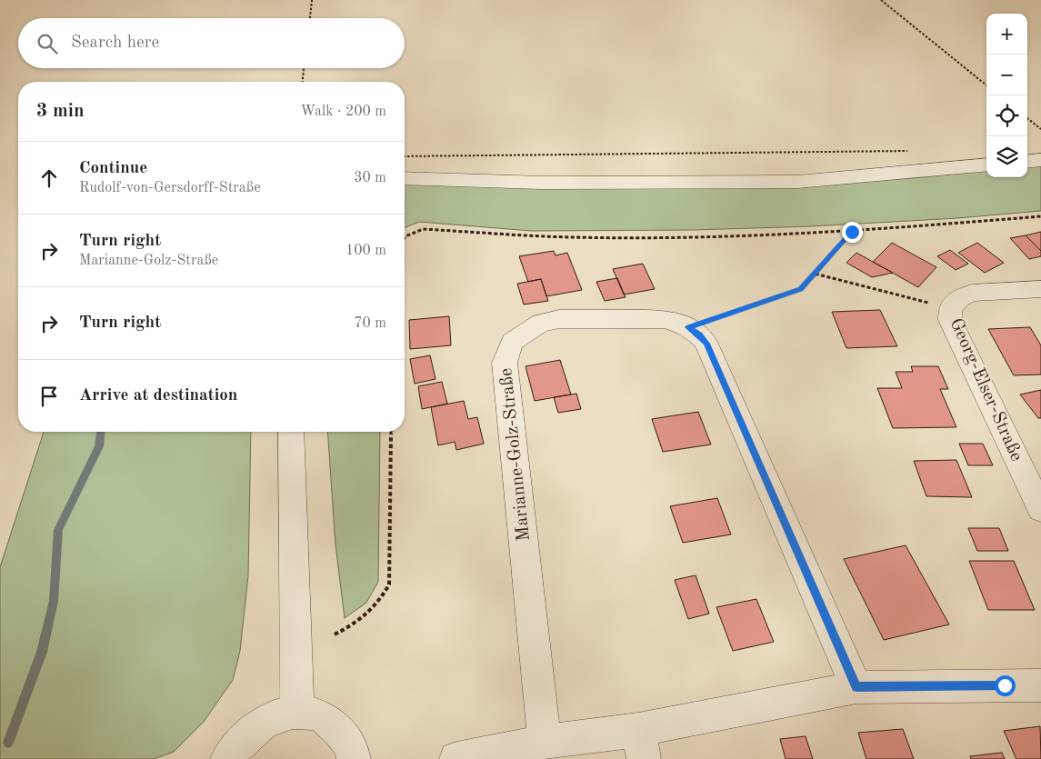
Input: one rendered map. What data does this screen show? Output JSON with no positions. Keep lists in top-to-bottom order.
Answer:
{
  "streets": {
    "street": ["Georg-Elser-Straße", "Marianne-Golz-Straße"]
  },
  "page": {
    "map_buttons": ["+", "−"],
    "search": "Search here",
    "heading": ["3 min", "Walk · 200 m"],
    "list": [
      ["Continue", "Rudolf-von-Gersdorff-Straße", "30 m"],
      ["Turn right", "Marianne-Golz-Straße", "100 m"],
      ["Turn right", "70 m"],
      "Arrive at destination"
    ]
  }
}
